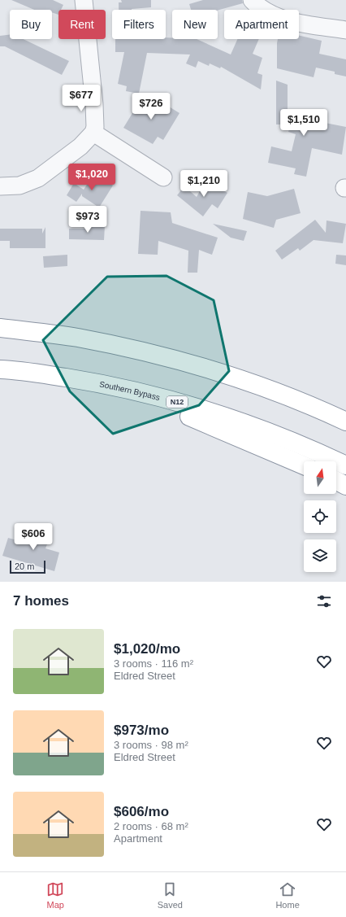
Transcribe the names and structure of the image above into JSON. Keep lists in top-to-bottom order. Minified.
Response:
{"streets":{"highway":["Southern Bypass","N12"]},"scale_bar":"20 m","north":"top","page":{"chip":["Buy","Rent","Filters","New","Apartment"],"price":["$677","$726","$1,510","$1,020","$1,210","$973","$606"],"scale":"20 m","heading":"7 homes","list":[{"name":"$1,020/mo","note":"3 rooms · 116 m² · Eldred Street"},{"name":"$973/mo","note":"3 rooms · 98 m² · Eldred Street"},{"name":"$606/mo","note":"2 rooms · 68 m² · Apartment"}],"tabs":["Map","Saved","Home"]}}
